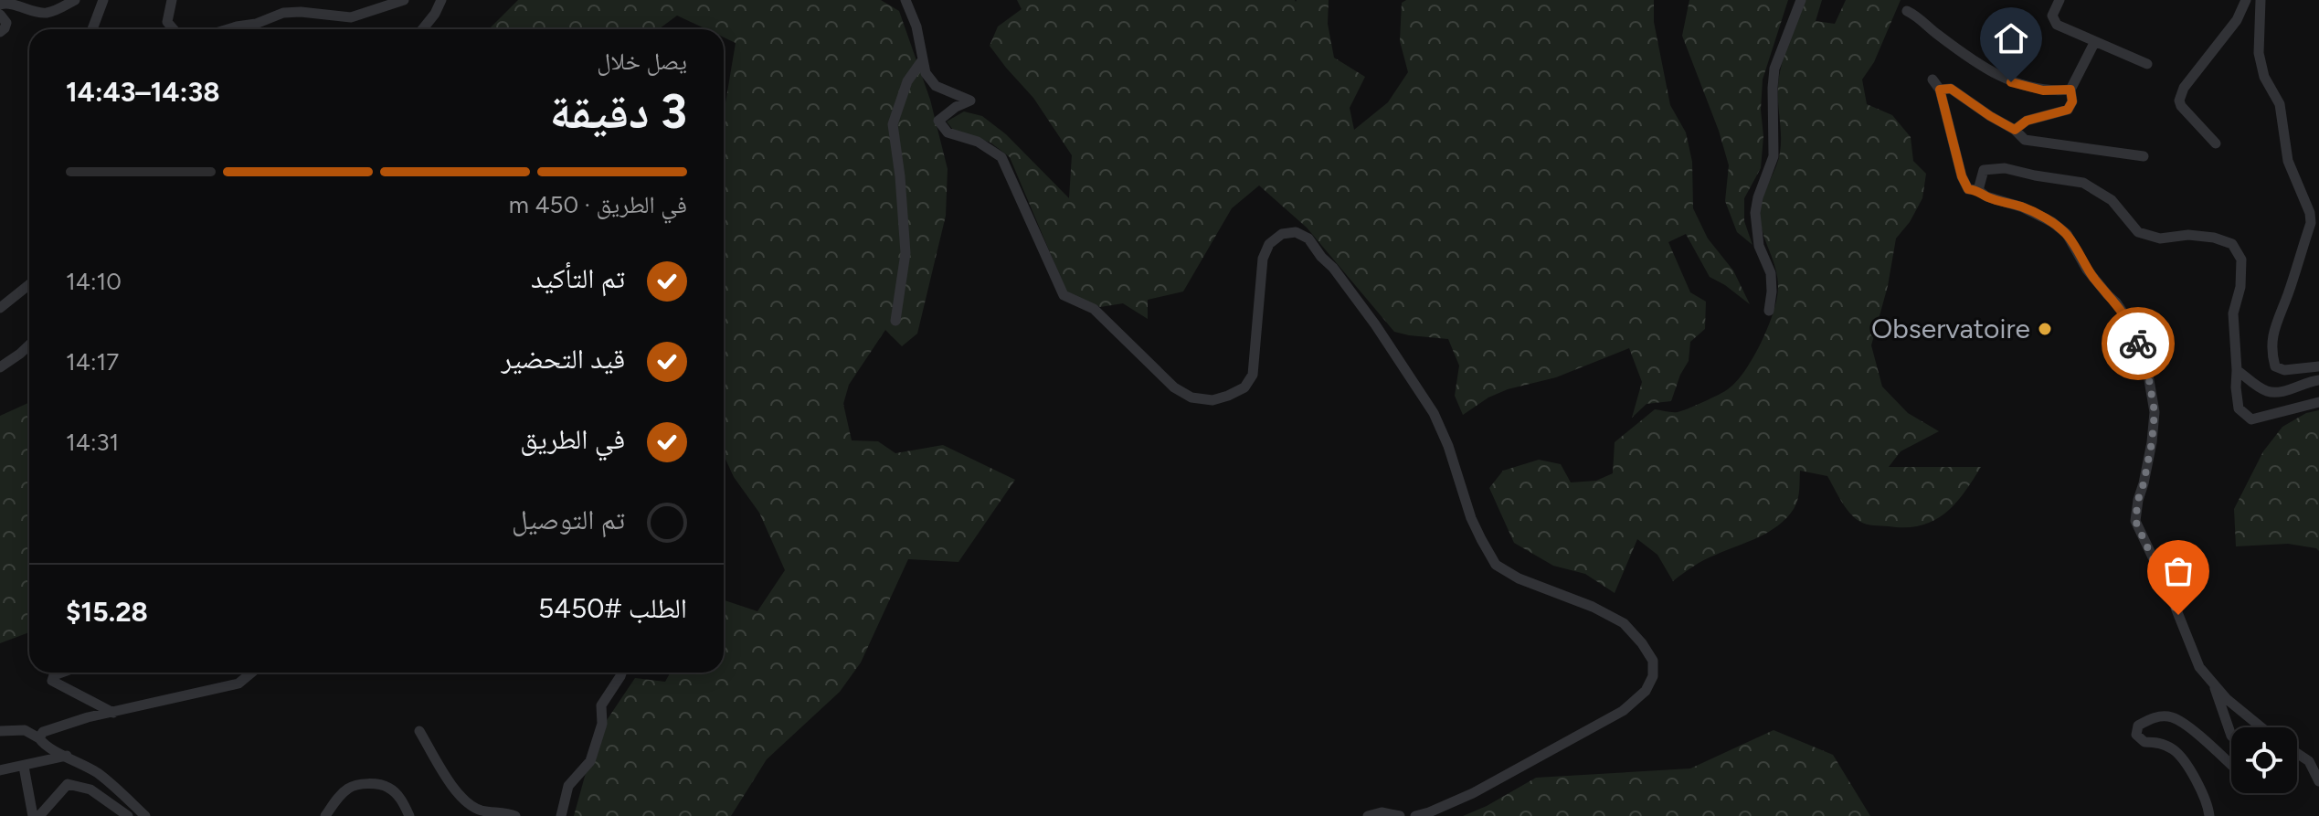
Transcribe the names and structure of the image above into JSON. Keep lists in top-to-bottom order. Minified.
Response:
{"places":["Observatoire"],"page":{"heading":["3 دقيقة","يصل خلال","14:38–14:43"],"panel":["الطلب #5450","$15.28"],"bar":"في الطريق · 450 m","list":[["تم التأكيد","14:10"],["قيد التحضير","14:17"],["في الطريق","14:31"],"تم التوصيل"]}}
